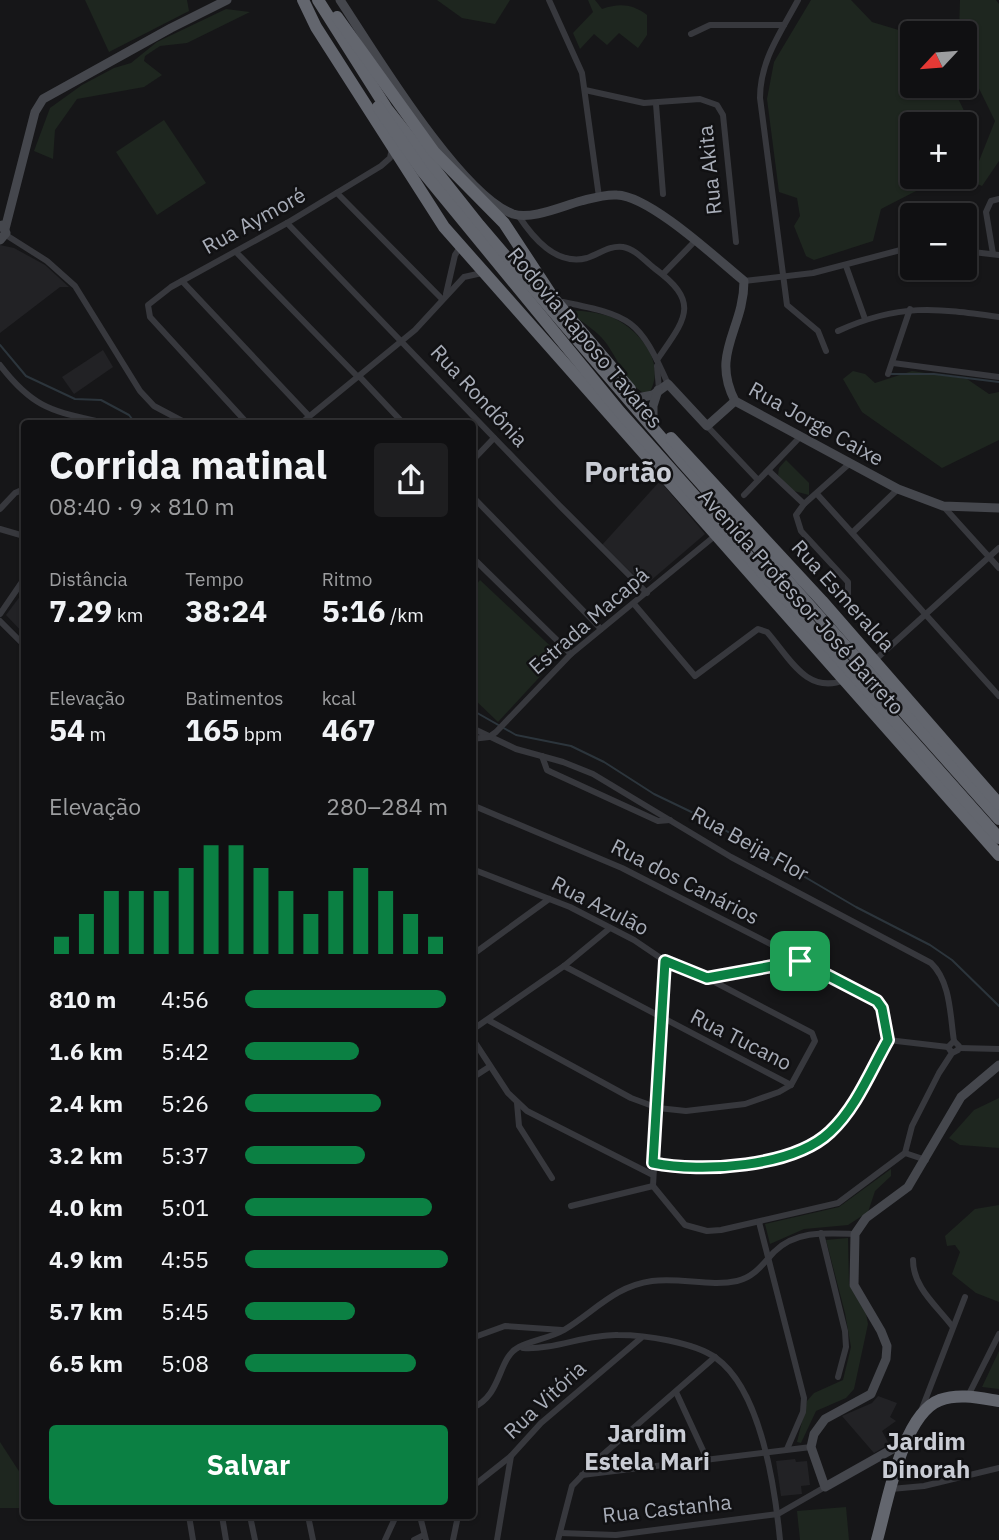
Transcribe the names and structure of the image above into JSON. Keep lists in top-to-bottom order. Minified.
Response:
{"streets":{"highway":["Rodovia Raposo Tavares","Rua Esmeralda","Avenida Professor José Barreto"],"main road":["Rua Jorge Caixe"],"street":["Rua Akita","Rua Aymoré","Rua Rondônia","Estrada Macapá","Rua Beija Flor","Rua dos Canários","Rua Azulão","Rua Tucano","Rua Vitória","Rua Castanha"]},"crossings":[["Rua Aymoré","Rua Rondônia"],["Rodovia Raposo Tavares","Avenida Professor José Barreto"],["Rua Rondônia","Estrada Macapá"],["Avenida Professor José Barreto","Estrada Macapá"],["Estrada Macapá","Rua Beija Flor"],["Rua Azulão","Rua Tucano"]],"districts":["Portão","Jardim Estela Mari","Jardim Dinorah"],"north":"bottom left","page":{"map_buttons":["+","−"],"heading":["Corrida matinal","08:40 · 9 × 810 m"],"stats":[["Distância","7.29 km"],["Tempo","38:24"],["Ritmo","5:16 /km"],["Elevação","54 m"],["Batimentos","165 bpm"],["kcal","467"]],"chart":["Elevação","280–284 m"],"list":[{"name":"810 m","note":"4:56"},{"name":"1.6 km","note":"5:42"},{"name":"2.4 km","note":"5:26"},{"name":"3.2 km","note":"5:37"},{"name":"4.0 km","note":"5:01"},{"name":"4.9 km","note":"4:55"},{"name":"5.7 km","note":"5:45"},{"name":"6.5 km","note":"5:08"}],"buttons":"Salvar"}}
